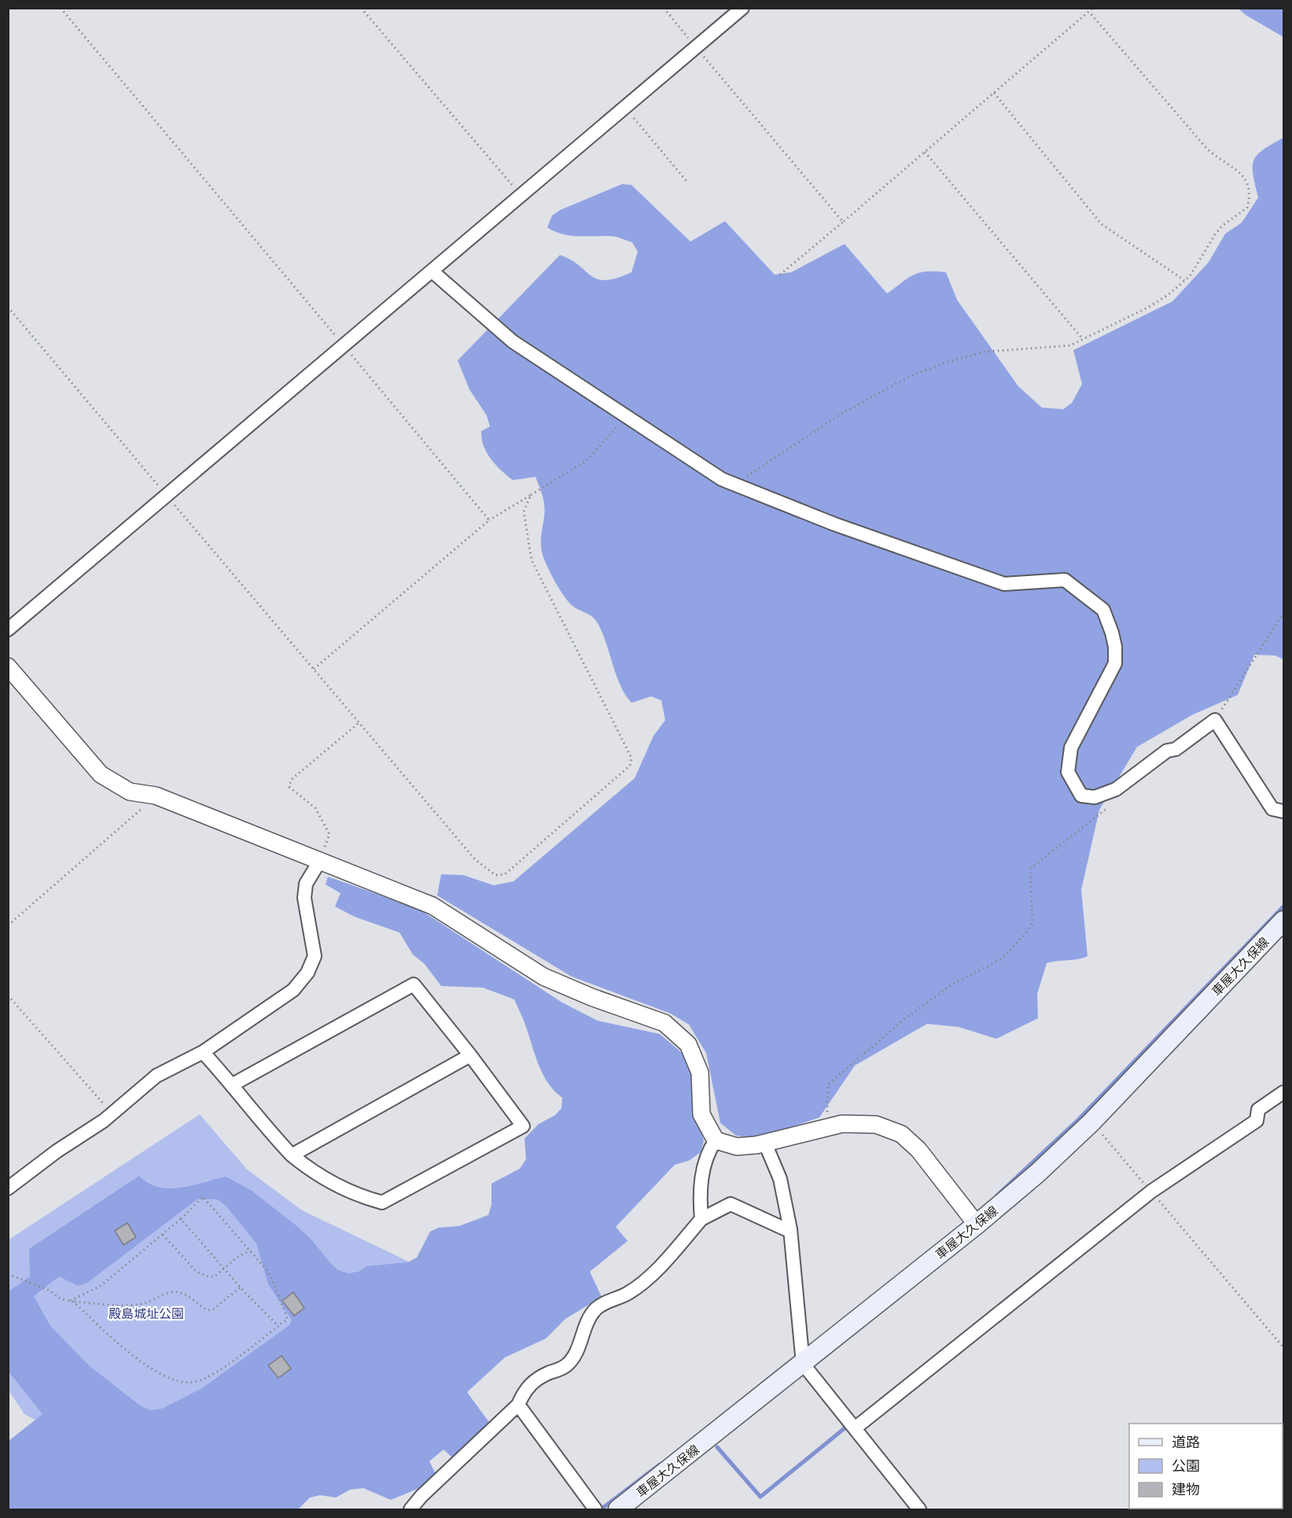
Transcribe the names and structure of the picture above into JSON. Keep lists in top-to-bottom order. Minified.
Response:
{"streets":{"main road":["車屋大久保線"]},"parks":["殿島城址公園"],"legend":["道路","公園","建物"]}
